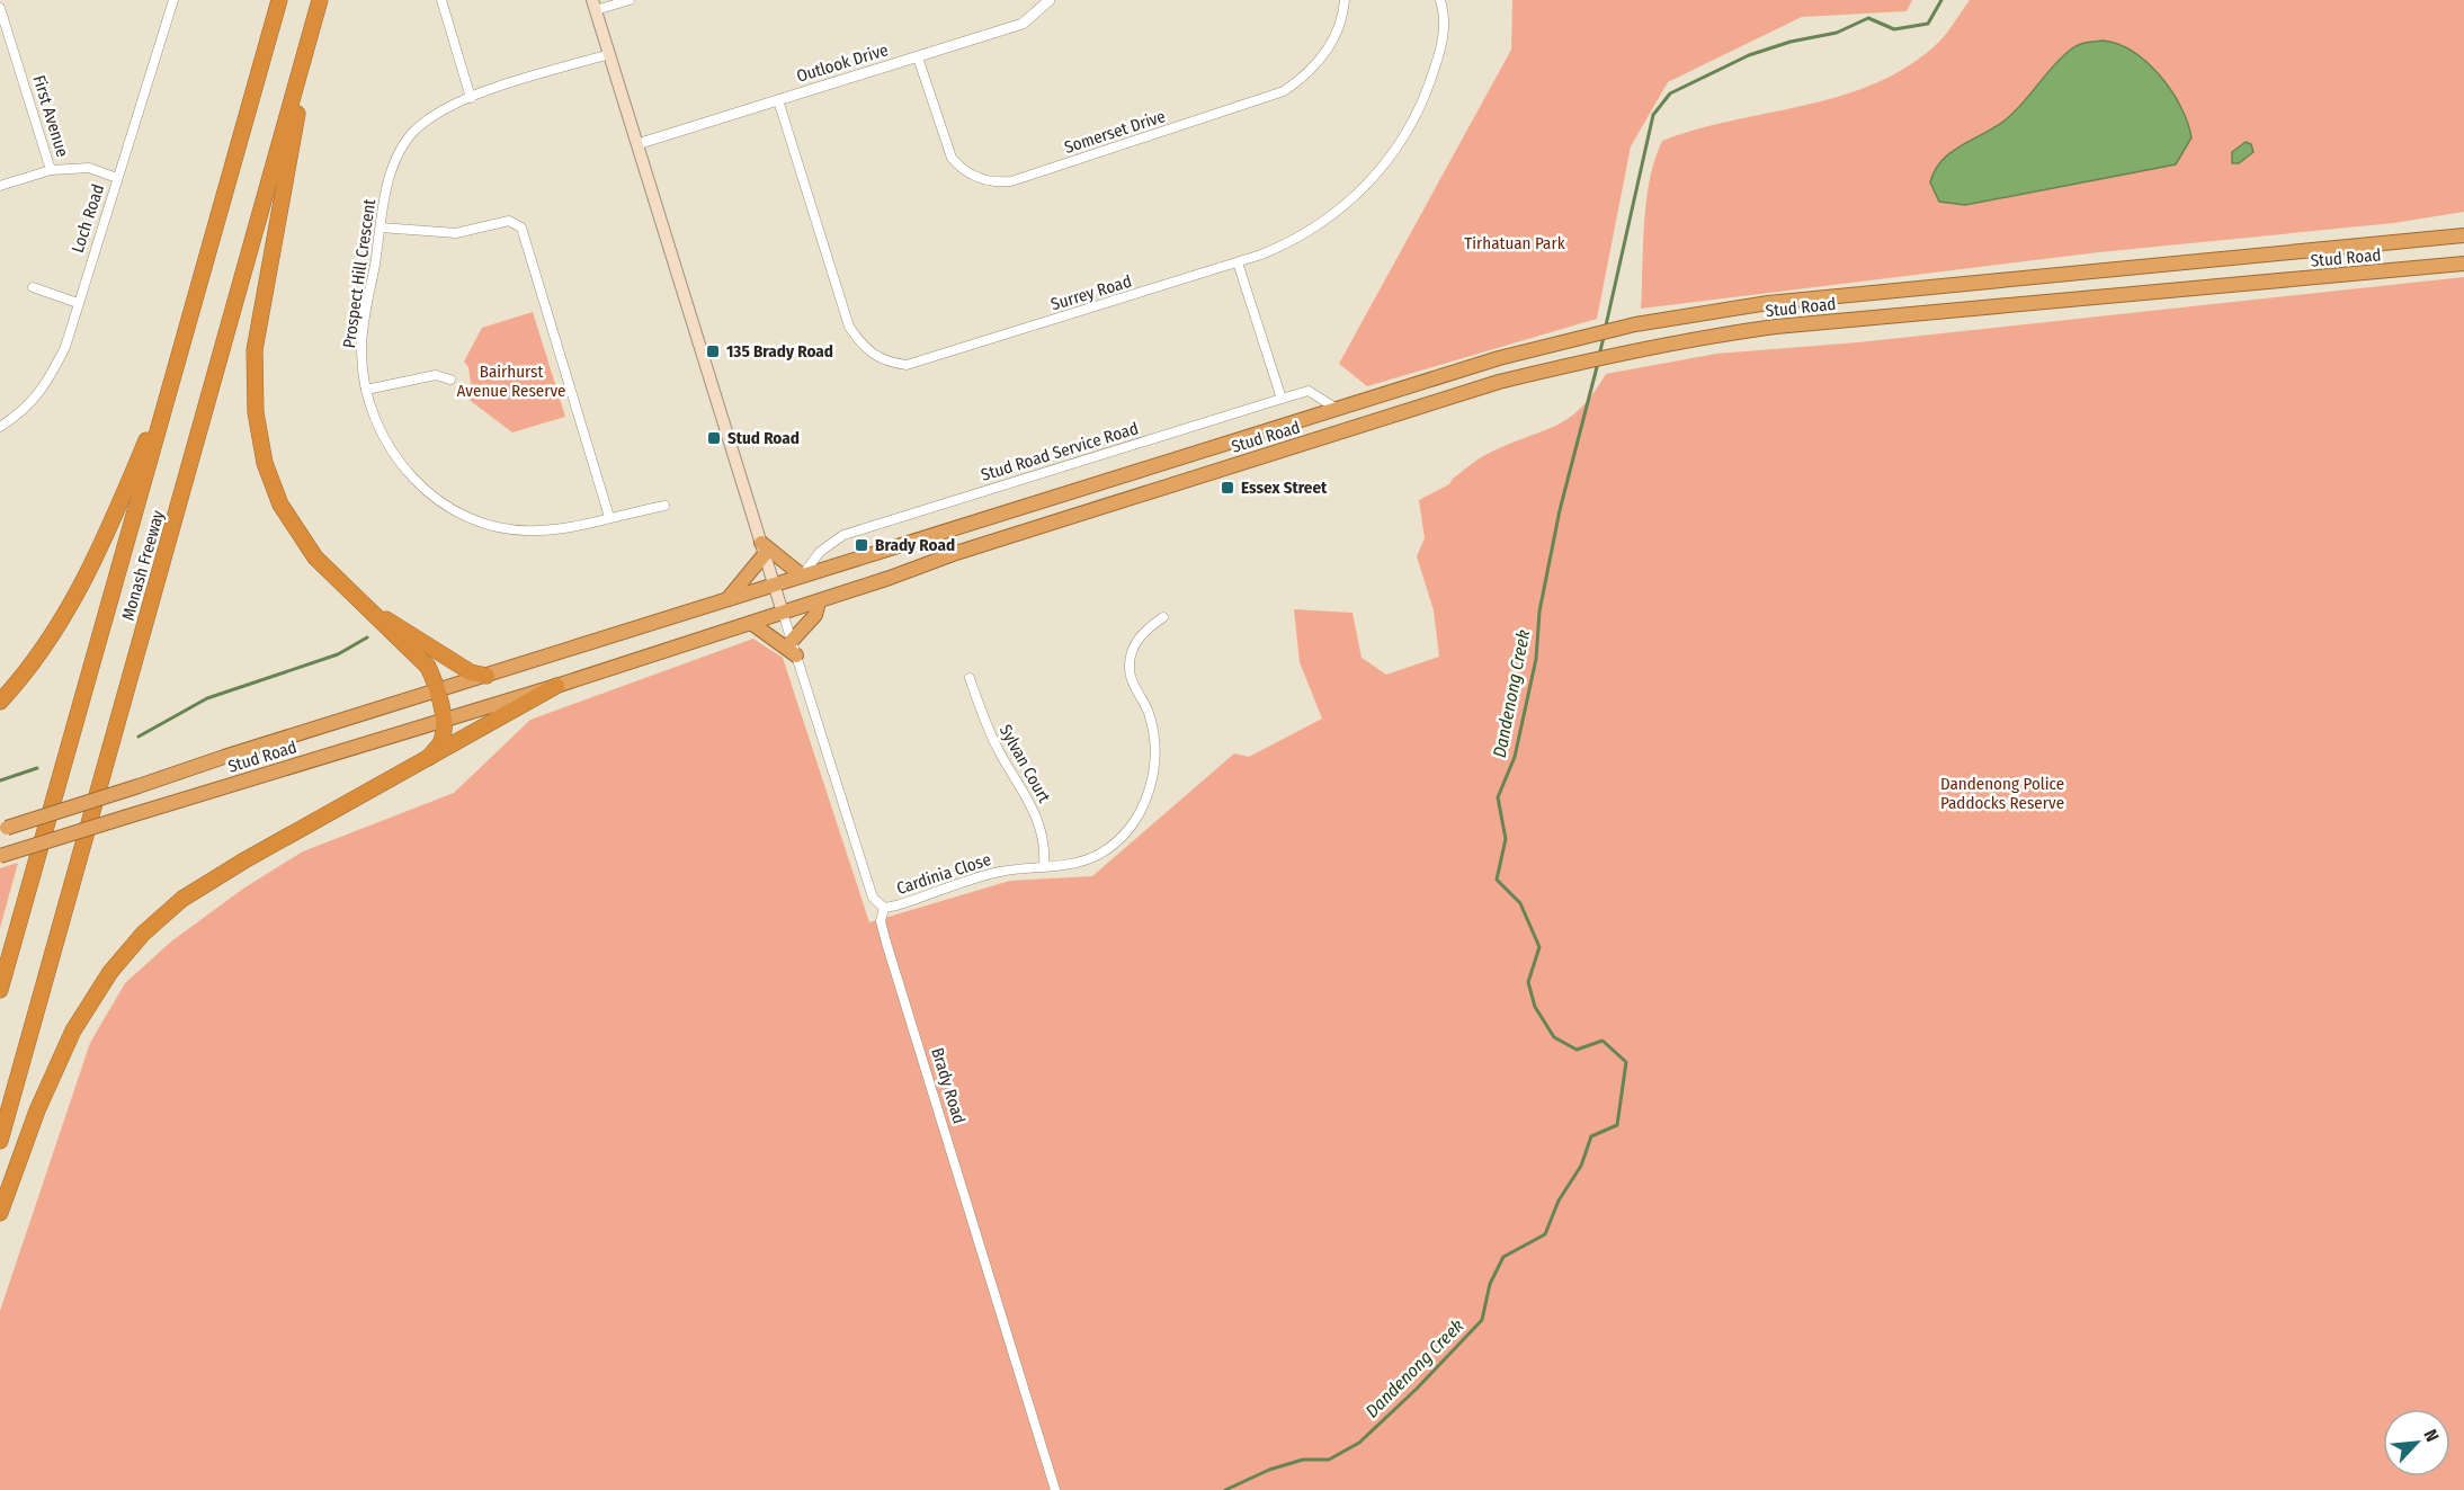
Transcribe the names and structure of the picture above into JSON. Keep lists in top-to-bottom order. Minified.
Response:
{"streets":{"highway":["Stud Road","Monash Freeway"],"main road":["Brady Road"],"street":["Outlook Drive","First Avenue","Somerset Drive","Loch Road","Prospect Hill Crescent","Surrey Road","Stud Road Service Road","Sylvan Court","Cardinia Close"]},"crossings":[["Outlook Drive","Somerset Drive"],["Outlook Drive","Surrey Road"],["Outlook Drive","Brady Road"],["First Avenue","Loch Road"],["Stud Road","Stud Road Service Road"],["Stud Road","Brady Road"],["Prospect Hill Crescent","Brady Road"],["Sylvan Court","Cardinia Close"],["Cardinia Close","Brady Road"]],"water":["Dandenong Creek"],"parks":["Tirhatuan Park","Bairhurst Avenue Reserve","Dandenong Police Paddocks Reserve"],"places":{"transit":["135 Brady Road","Stud Road","Essex Street","Brady Road"]},"north":"top right"}
